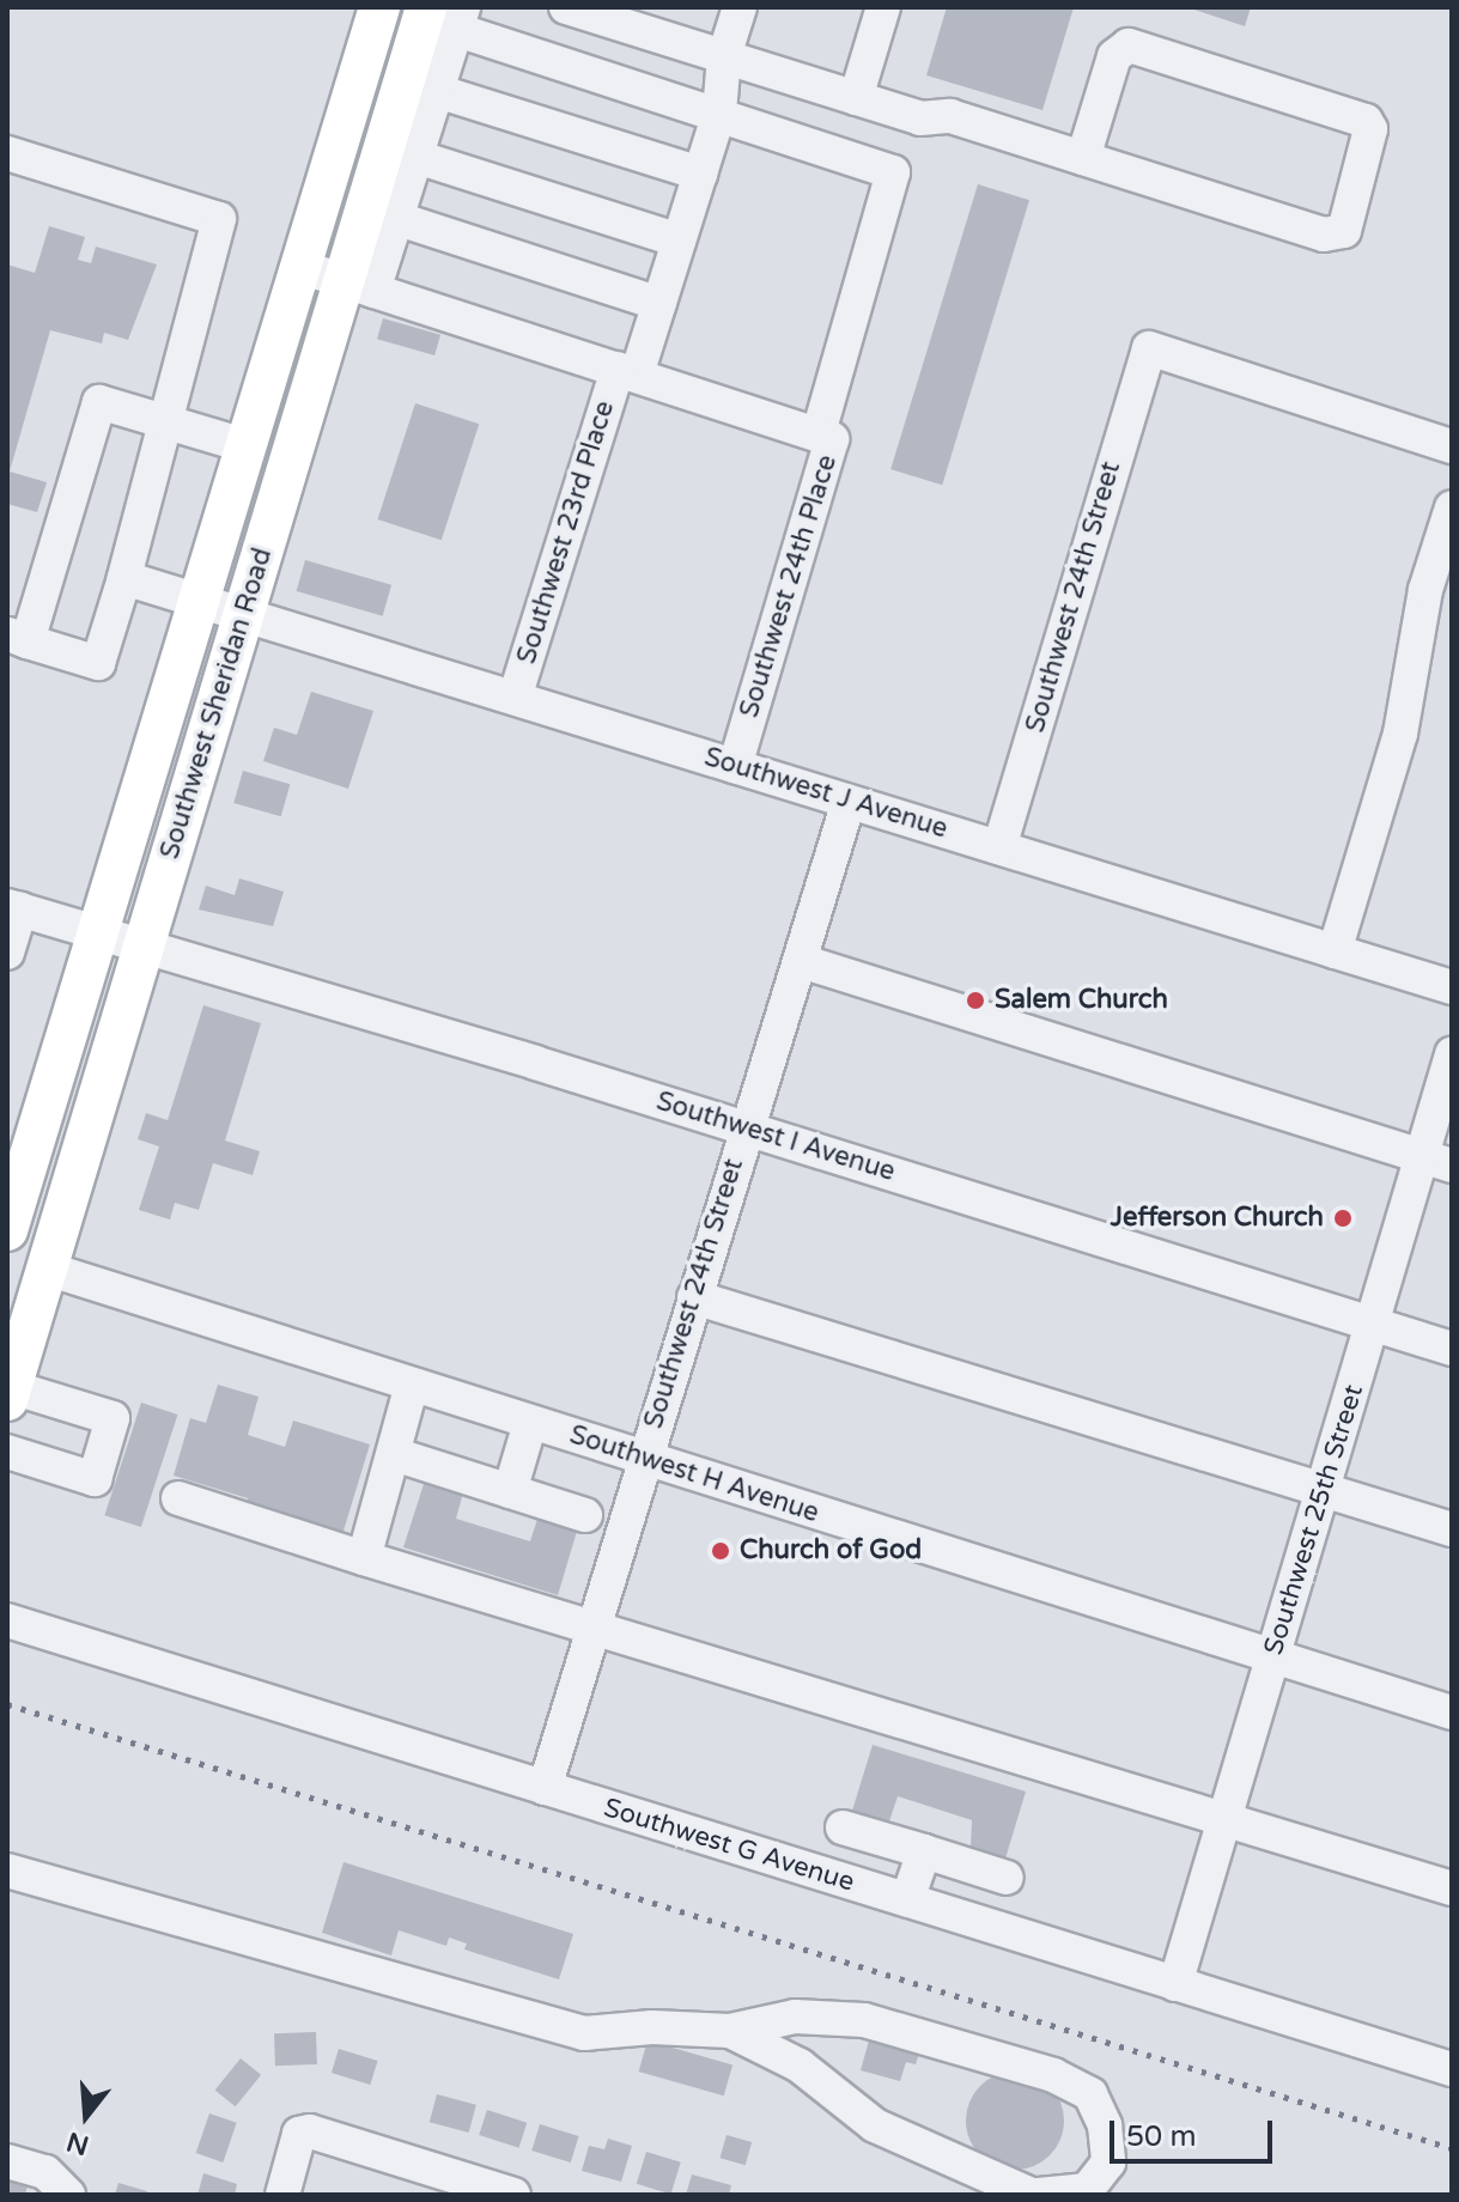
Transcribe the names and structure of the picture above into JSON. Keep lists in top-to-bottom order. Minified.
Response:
{"streets":{"main road":["Southwest Sheridan Road"],"street":["Southwest 23rd Place","Southwest 24th Place","Southwest 24th Street","Southwest J Avenue","Southwest I Avenue","Southwest H Avenue","Southwest 25th Street","Southwest G Avenue"]},"crossings":[["Southwest 23rd Place","Southwest 24th Place"],["Southwest 23rd Place","Southwest J Avenue"],["Southwest 24th Place","Southwest Sheridan Road"],["Southwest 24th Place","Southwest J Avenue"],["Southwest 24th Street","Southwest J Avenue"],["Southwest 24th Street","Southwest I Avenue"],["Southwest 24th Street","Southwest H Avenue"],["Southwest 24th Street","Southwest G Avenue"],["Southwest Sheridan Road","Southwest J Avenue"],["Southwest Sheridan Road","Southwest I Avenue"],["Southwest Sheridan Road","Southwest H Avenue"],["Southwest I Avenue","Southwest 25th Street"],["Southwest H Avenue","Southwest 25th Street"],["Southwest 25th Street","Southwest G Avenue"]],"places":["Salem Church","Jefferson Church","Church of God"],"scale_bar":"50 m","north":"bottom"}
